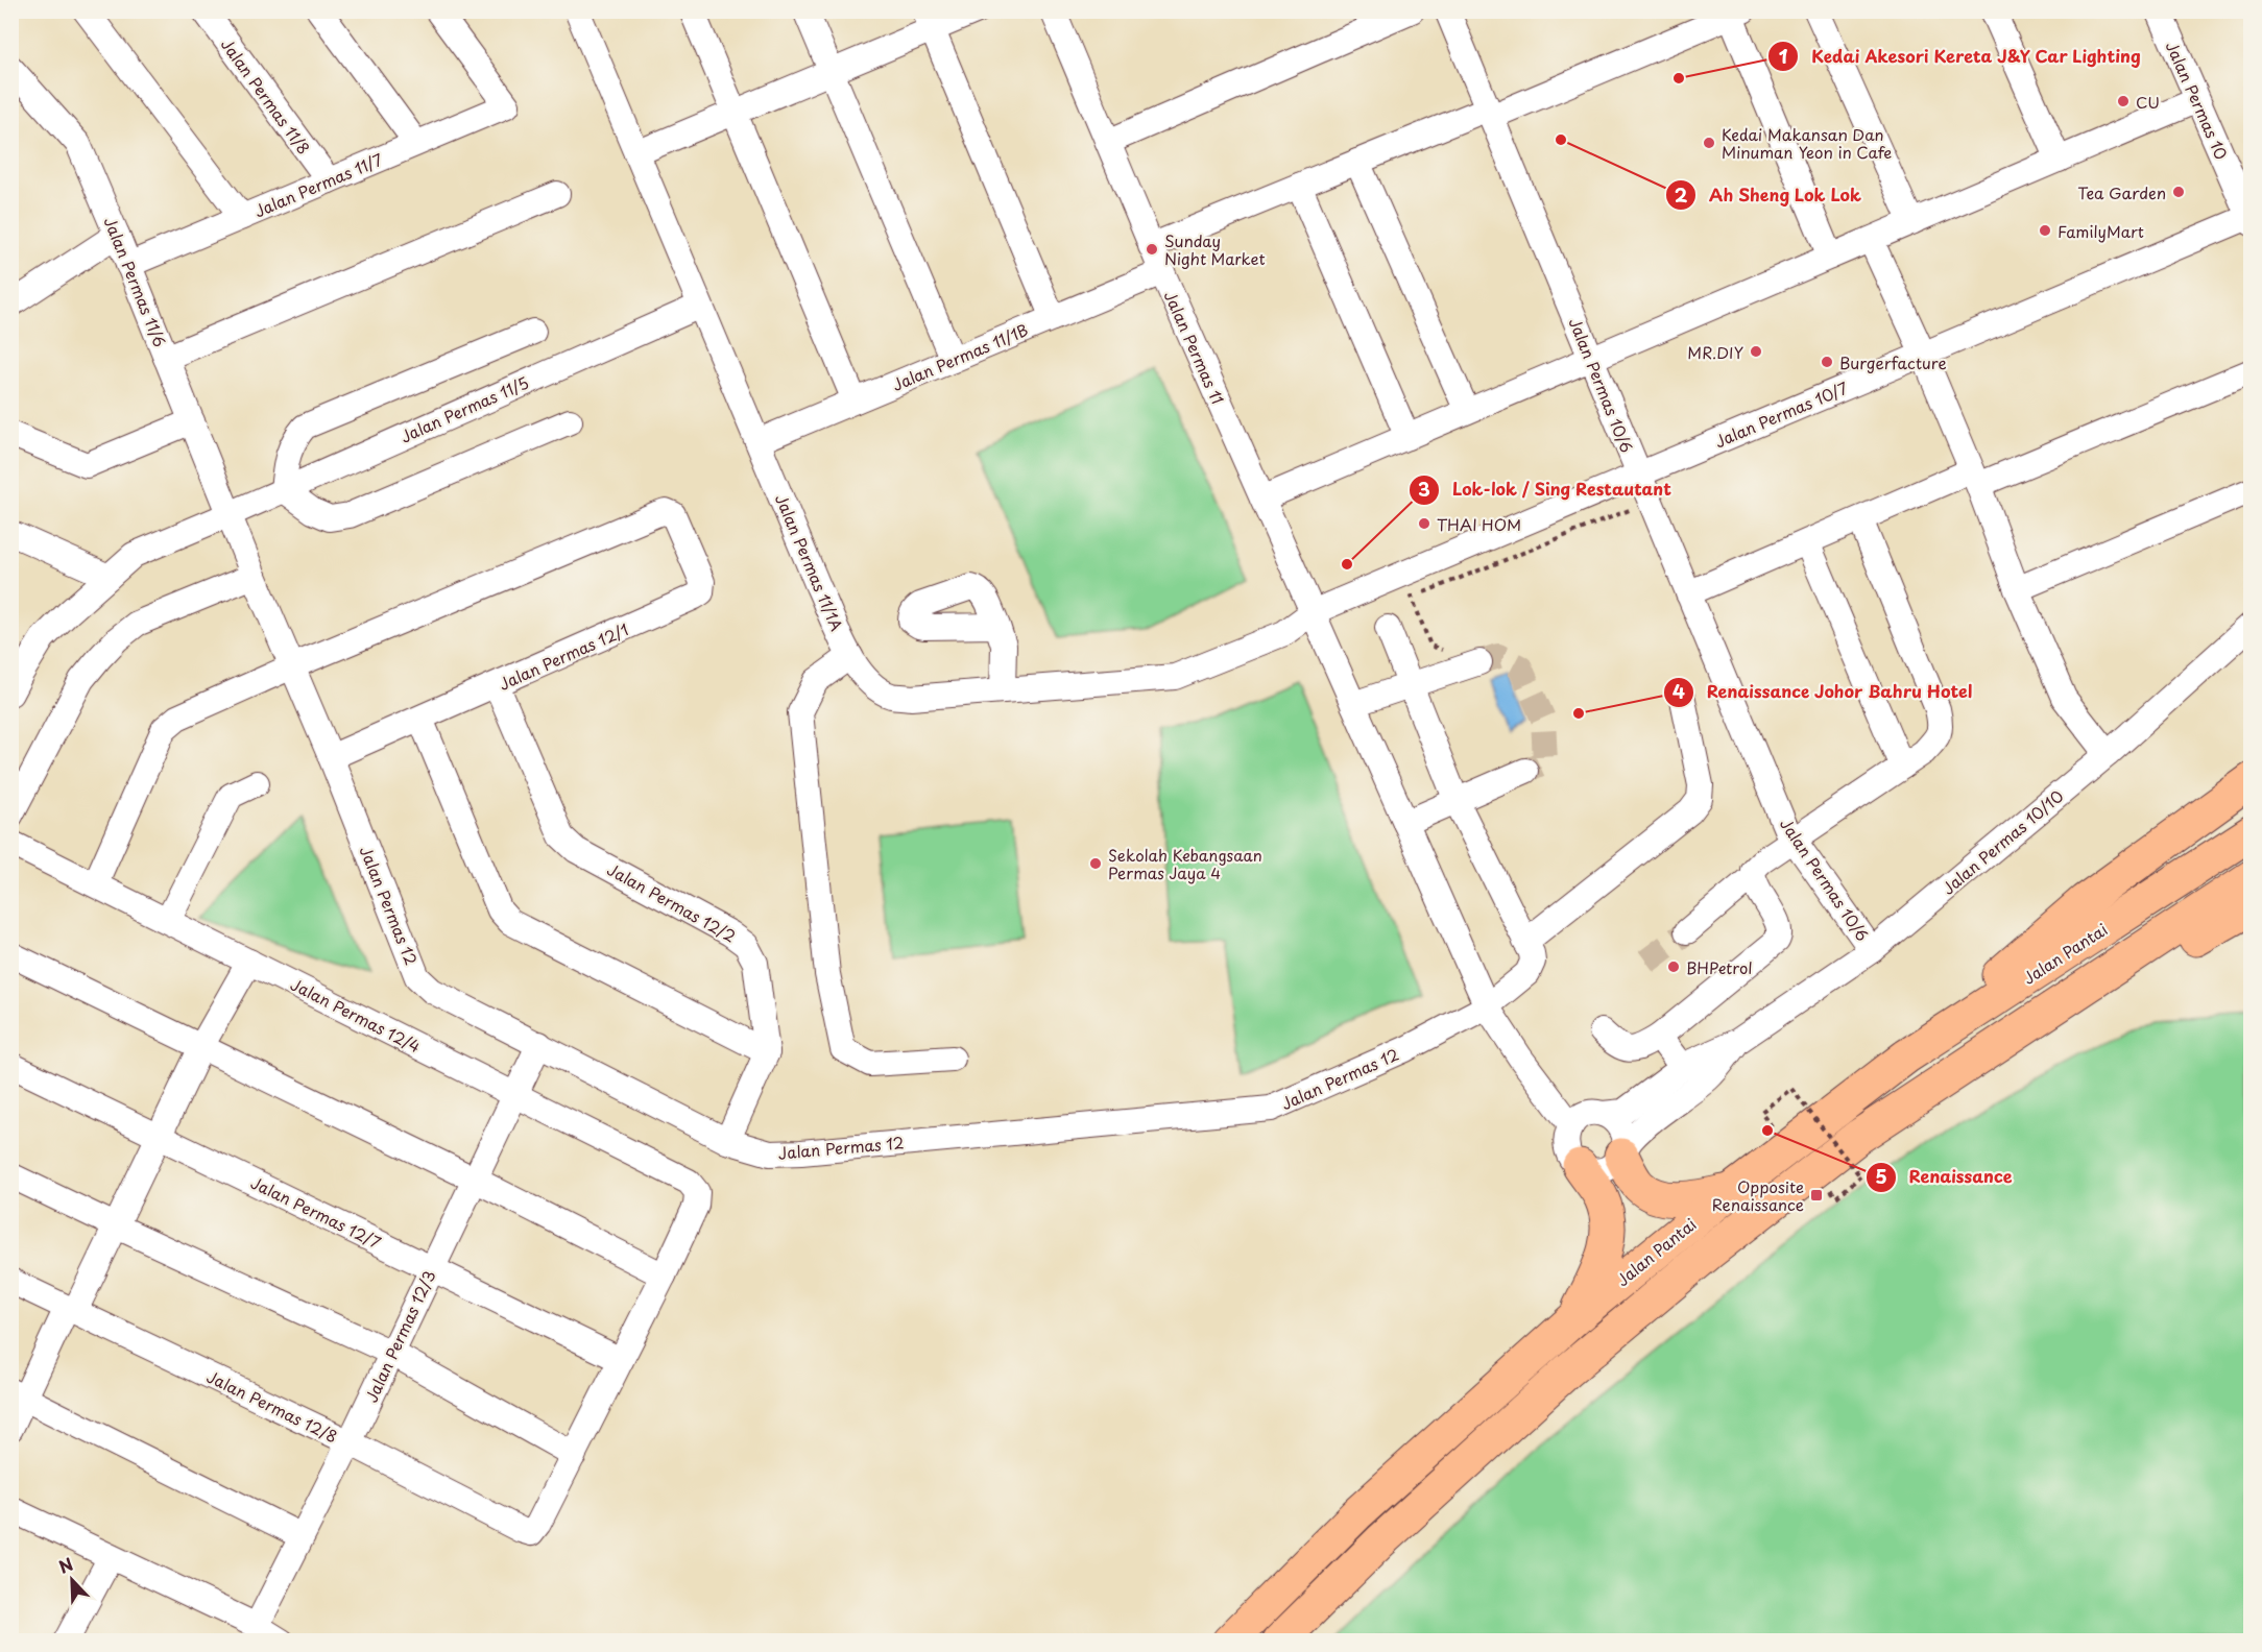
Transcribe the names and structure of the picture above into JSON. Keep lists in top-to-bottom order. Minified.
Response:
{"streets":{"highway":["Jalan Pantai"],"street":["Jalan Permas 11/8","Jalan Permas 10","Jalan Permas 11/7","Jalan Permas 11/6","Jalan Permas 11","Jalan Permas 11/1B","Jalan Permas 10/6","Jalan Permas 11/5","Jalan Permas 10/7","Jalan Permas 11/1A","Jalan Permas 12/1","Jalan Permas 10/10","Jalan Permas 12/2","Jalan Permas 12","Jalan Permas 12/4","Jalan Permas 12/7","Jalan Permas 12/3","Jalan Permas 12/8"]},"crossings":[["Jalan Permas 11/8","Jalan Permas 11/7"],["Jalan Permas 10","Jalan Permas 10/7"],["Jalan Permas 11/7","Jalan Permas 11/6"],["Jalan Permas 11/6","Jalan Permas 11/5"],["Jalan Permas 11/6","Jalan Permas 12"],["Jalan Permas 11","Jalan Permas 11/1B"],["Jalan Permas 11","Jalan Permas 10/7"],["Jalan Permas 11","Jalan Permas 11/1A"],["Jalan Permas 11","Jalan Permas 12"],["Jalan Permas 11/1B","Jalan Permas 11/1A"],["Jalan Permas 10/6","Jalan Permas 10/7"],["Jalan Permas 10/6","Jalan Permas 10/10"],["Jalan Permas 11/5","Jalan Permas 11/1A"],["Jalan Permas 11/5","Jalan Permas 12"],["Jalan Permas 10/7","Jalan Permas 11/1A"],["Jalan Permas 12/1","Jalan Permas 12/2"],["Jalan Permas 12/1","Jalan Permas 12"],["Jalan Permas 12","Jalan Permas 12/3"],["Jalan Permas 12/4","Jalan Permas 12/3"],["Jalan Permas 12/7","Jalan Permas 12/3"],["Jalan Permas 12/3","Jalan Permas 12/8"]],"places":{"other":["Kedai Akesori Kereta J&Y Car Lighting","CU","Ah Sheng Lok Lok","Kedai Makansan Dan Minuman Yeon in Cafe","Tea Garden","FamilyMart","Sunday Night Market","MR.DIY","Burgerfacture","THAI HOM","Lok-lok / Sing Restautant","Renaissance Johor Bahru Hotel","Sekolah Kebangsaan Permas Jaya 4","BHPetrol","Renaissance"],"transit":["Opposite Renaissance"]},"north":"top left"}
